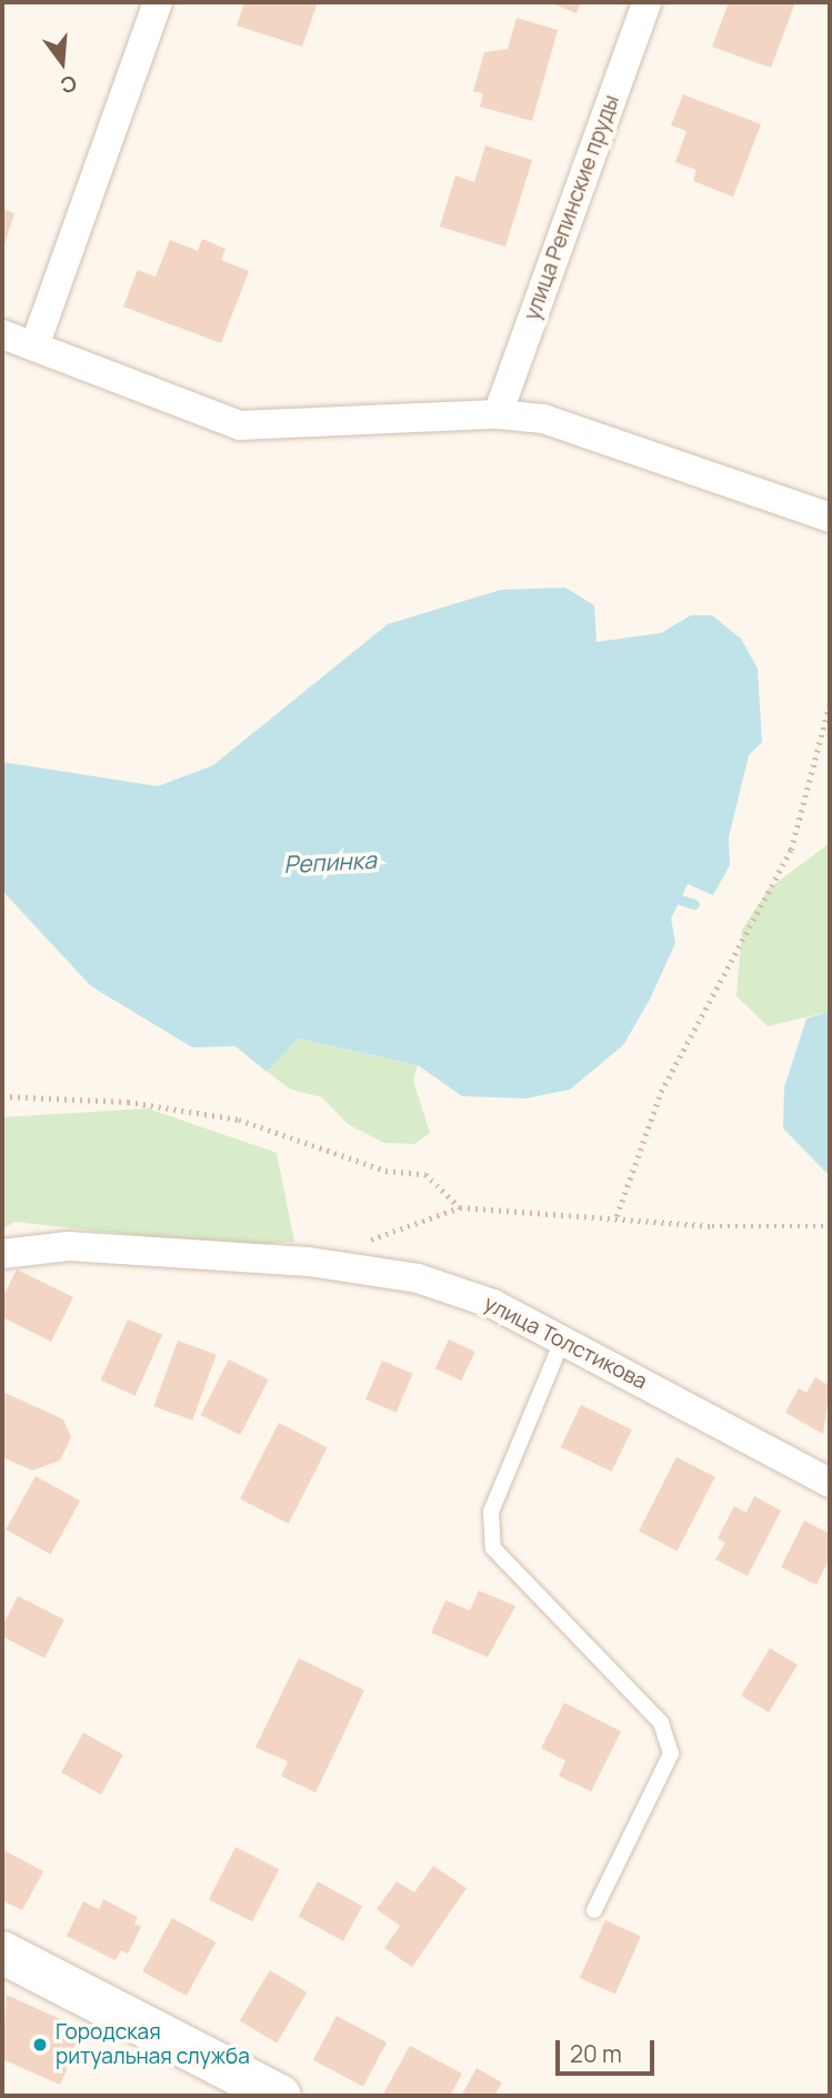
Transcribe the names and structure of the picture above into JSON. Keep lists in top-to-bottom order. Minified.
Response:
{"streets":{"street":["улица Репинские пруды","улица Толстикова"]},"water":["Репинка"],"places":["Городская ритуальная служба"],"scale_bar":"20 m","north":"bottom"}
